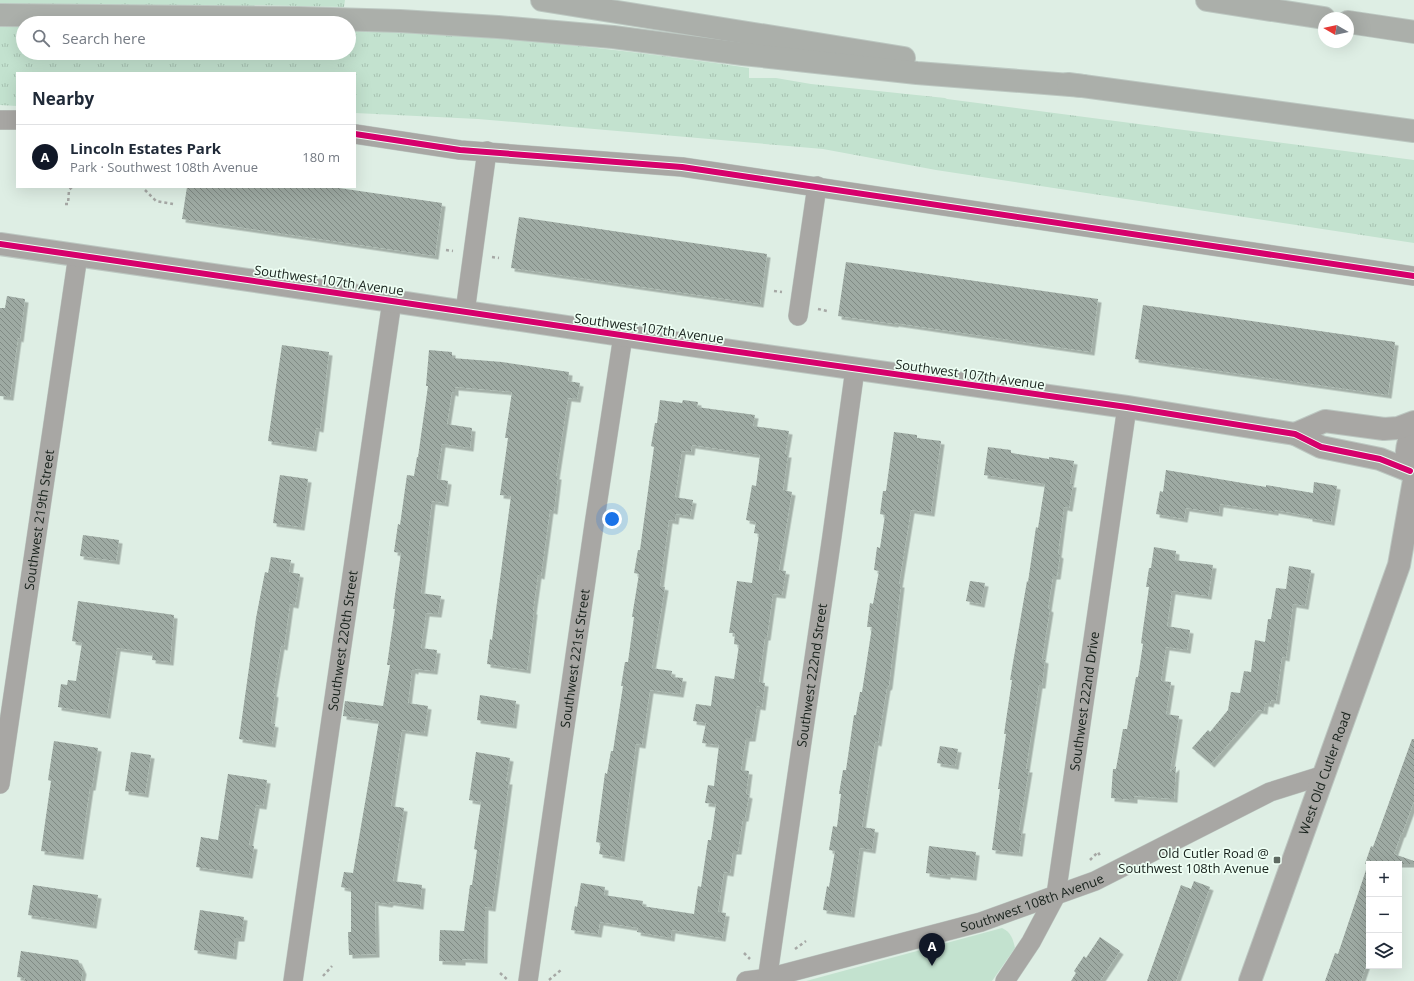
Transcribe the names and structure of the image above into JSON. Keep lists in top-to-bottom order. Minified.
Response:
{"streets":{"street":["Southwest 107th Avenue","Southwest 219th Street","Southwest 220th Street","Southwest 221st Street","Southwest 222nd Street","Southwest 222nd Drive","West Old Cutler Road","Southwest 108th Avenue"]},"crossings":[["Southwest 107th Avenue","Southwest 219th Street"],["Southwest 107th Avenue","Southwest 220th Street"],["Southwest 107th Avenue","Southwest 221st Street"],["Southwest 107th Avenue","Southwest 222nd Street"],["Southwest 107th Avenue","Southwest 222nd Drive"],["Southwest 107th Avenue","West Old Cutler Road"],["Southwest 222nd Street","Southwest 108th Avenue"],["Southwest 222nd Drive","Southwest 108th Avenue"],["West Old Cutler Road","Southwest 108th Avenue"]],"places":{"transit":["Old Cutler Road @ Southwest 108th Avenue"]},"north":"left","page":{"search":"Search here","heading":"Nearby","list":[{"mark":"A","name":"Lincoln Estates Park","note":"Park · Southwest 108th Avenue","value":"180 m"}],"map_buttons":["+","−"],"pins":"A"}}
